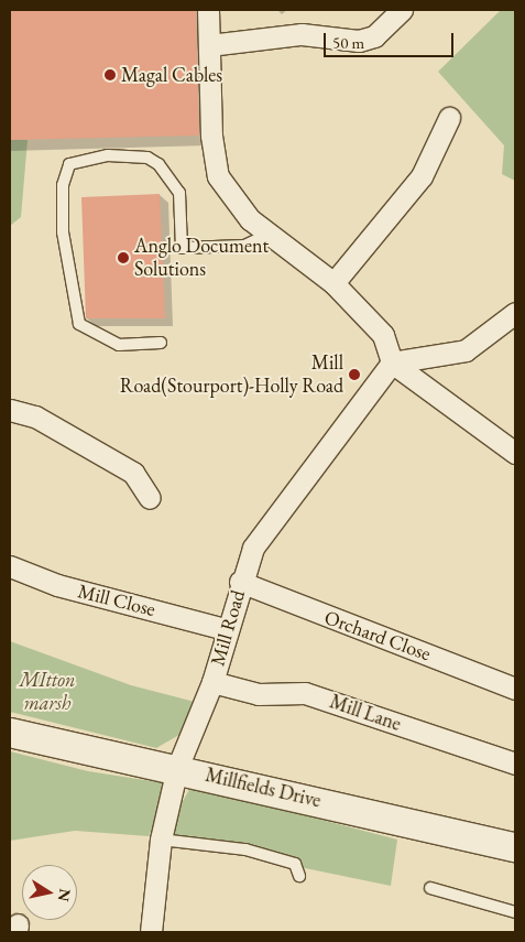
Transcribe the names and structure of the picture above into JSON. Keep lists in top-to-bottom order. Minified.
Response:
{"streets":{"street":["Mill Close","Mill Road","Orchard Close","Mill Lane","Millfields Drive"]},"crossings":[["Mill Close","Mill Road"],["Mill Road","Orchard Close"],["Mill Road","Mill Lane"],["Mill Road","Millfields Drive"]],"parks":["MItton marsh"],"places":["Magal Cables","Anglo Document Solutions","Mill Road(Stourport)-Holly Road"],"scale_bar":"50 m","north":"right"}
